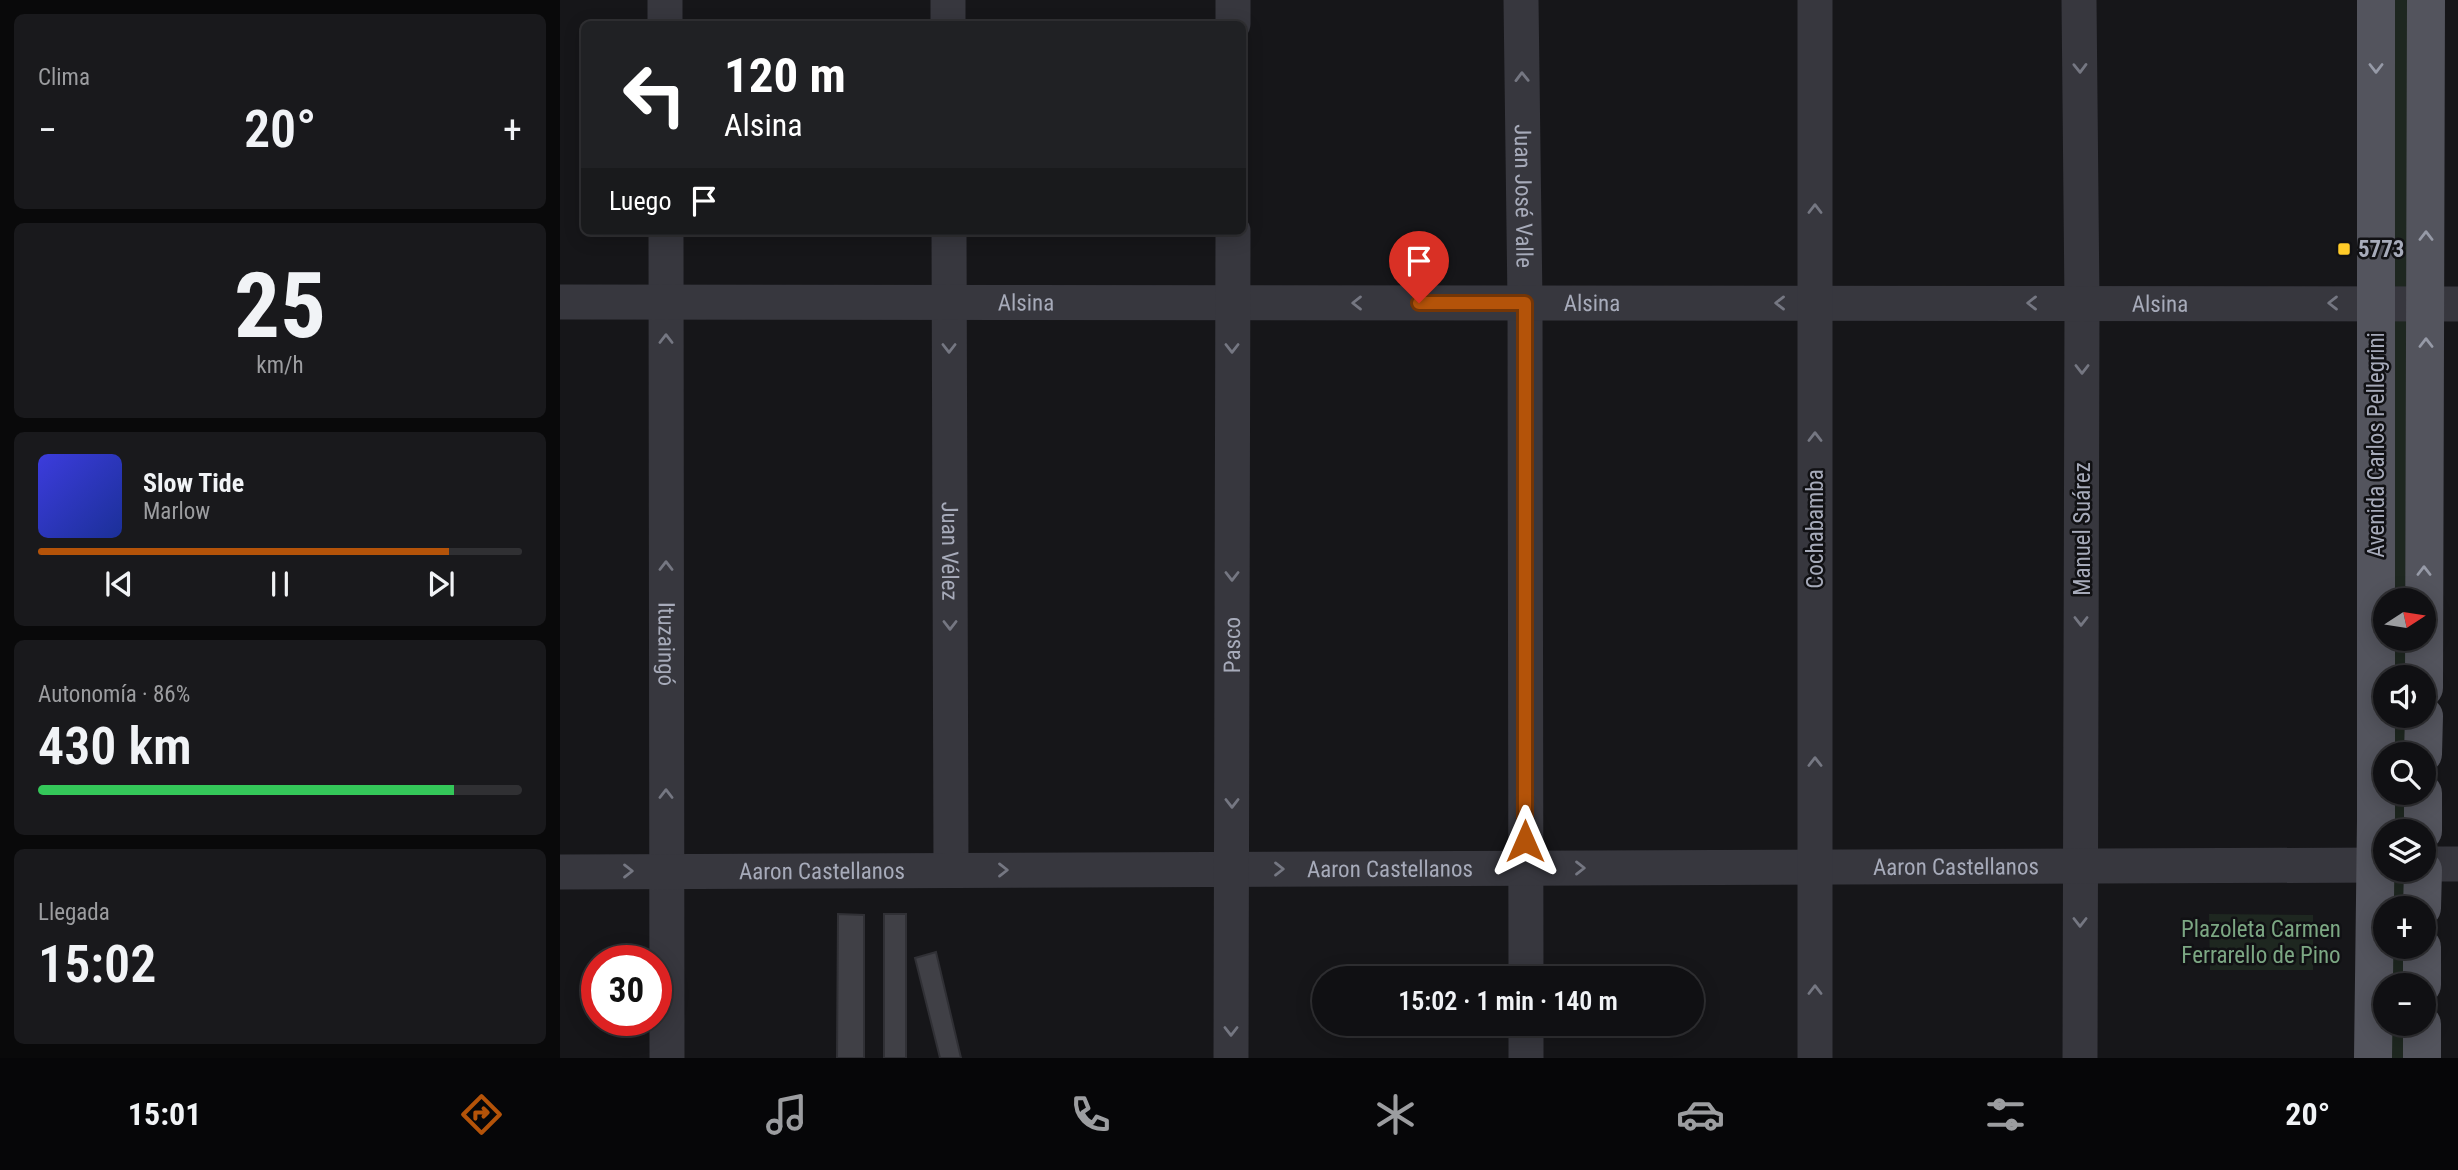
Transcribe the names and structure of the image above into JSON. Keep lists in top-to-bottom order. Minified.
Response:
{"streets":{"main road":["Avenida Carlos Pellegrini"],"street":["Juan José Valle","Alsina","Cochabamba","Manuel Suárez","Juan Vélez","Pasco","Ituzaingó","Aaron Castellanos"]},"crossings":[["Juan José Valle","Alsina"],["Juan José Valle","Aaron Castellanos"],["Alsina","Avenida Carlos Pellegrini"],["Alsina","Cochabamba"],["Alsina","Manuel Suárez"],["Alsina","Juan Vélez"],["Alsina","Pasco"],["Alsina","Ituzaingó"],["Cochabamba","Aaron Castellanos"],["Manuel Suárez","Aaron Castellanos"],["Juan Vélez","Aaron Castellanos"],["Pasco","Aaron Castellanos"],["Ituzaingó","Aaron Castellanos"]],"one_way":["Alsina","Cochabamba","Manuel Suárez","Juan Vélez","Pasco","Ituzaingó","Aaron Castellanos"],"parks":["Plazoleta Carmen Ferrarello de Pino"],"places":{"transit":["5773"]},"north":"right","page":{"tile":["Clima",["25","km/h"],["Autonomía · 86%","430 km"],["Llegada","15:02"]],"turn":["120 m","Alsina"],"heat":["−","20°","+"],"then":"Luego","song":["Slow Tide","Marlow"],"map_buttons":["+","−"],"limit":"30","trip":"15:02 · 1 min · 140 m","tabs":["15:01","20°"]}}
